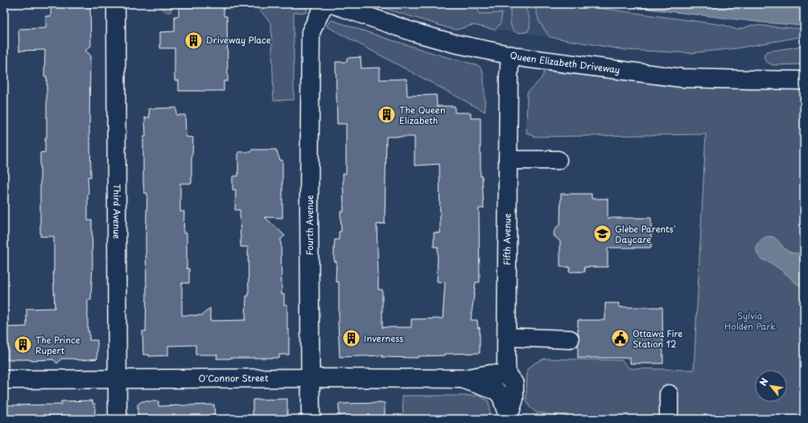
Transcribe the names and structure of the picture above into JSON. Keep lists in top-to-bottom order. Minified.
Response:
{"streets":{"street":["Queen Elizabeth Driveway","Third Avenue","Fourth Avenue","Fifth Avenue","O'Connor Street"]},"crossings":[["Queen Elizabeth Driveway","Fifth Avenue"],["Third Avenue","O'Connor Street"],["Fourth Avenue","O'Connor Street"],["Fifth Avenue","O'Connor Street"]],"parks":["Sylvia Holden Park"],"places":{"building":["Driveway Place","The Queen Elizabeth","Inverness","The Prince Rupert"],"school or university":["Glebe Parents' Daycare"],"public building":["Ottawa Fire Station 12"]},"north":"top left"}
